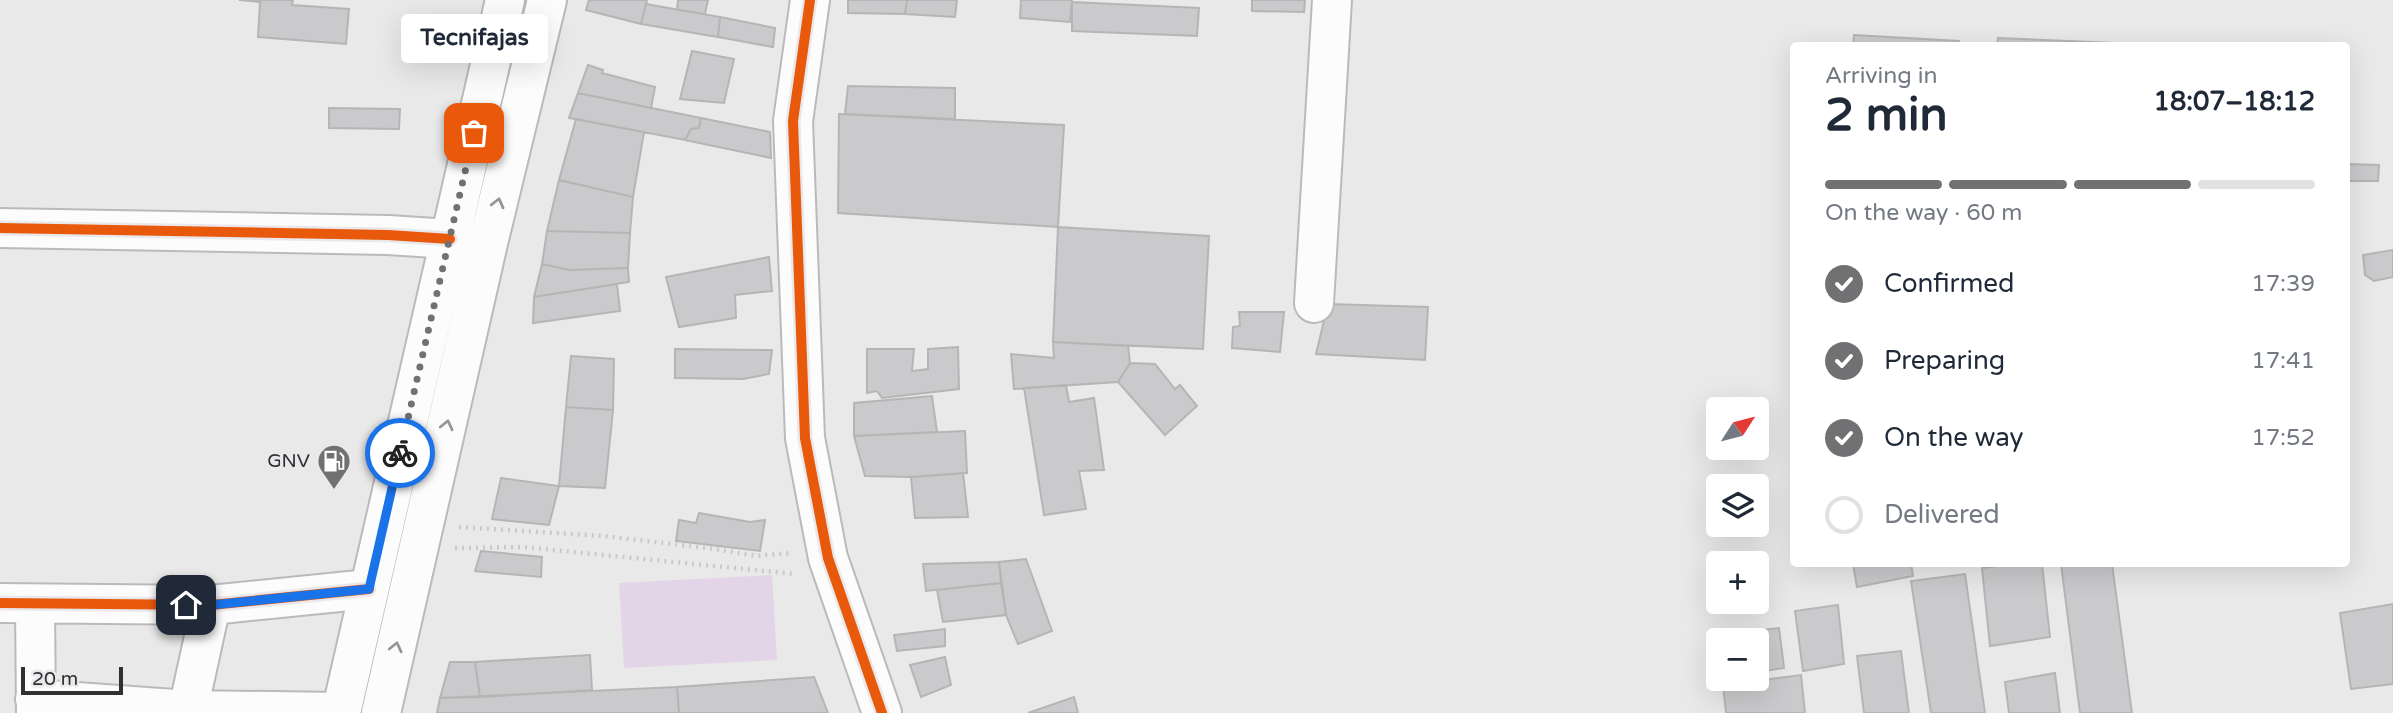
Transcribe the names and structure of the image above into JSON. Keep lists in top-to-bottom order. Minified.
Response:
{"places":{"other":["Tecnifajas"],"fuel station":["GNV"]},"scale_bar":"20 m","north":"top right","page":{"bubble":"Tecnifajas","heading":["2 min","Arriving in","18:07–18:12"],"bar":"On the way · 60 m","list":[["Confirmed","17:39"],["Preparing","17:41"],["On the way","17:52"],"Delivered"],"map_buttons":["+","−"],"scale":"20 m"}}
